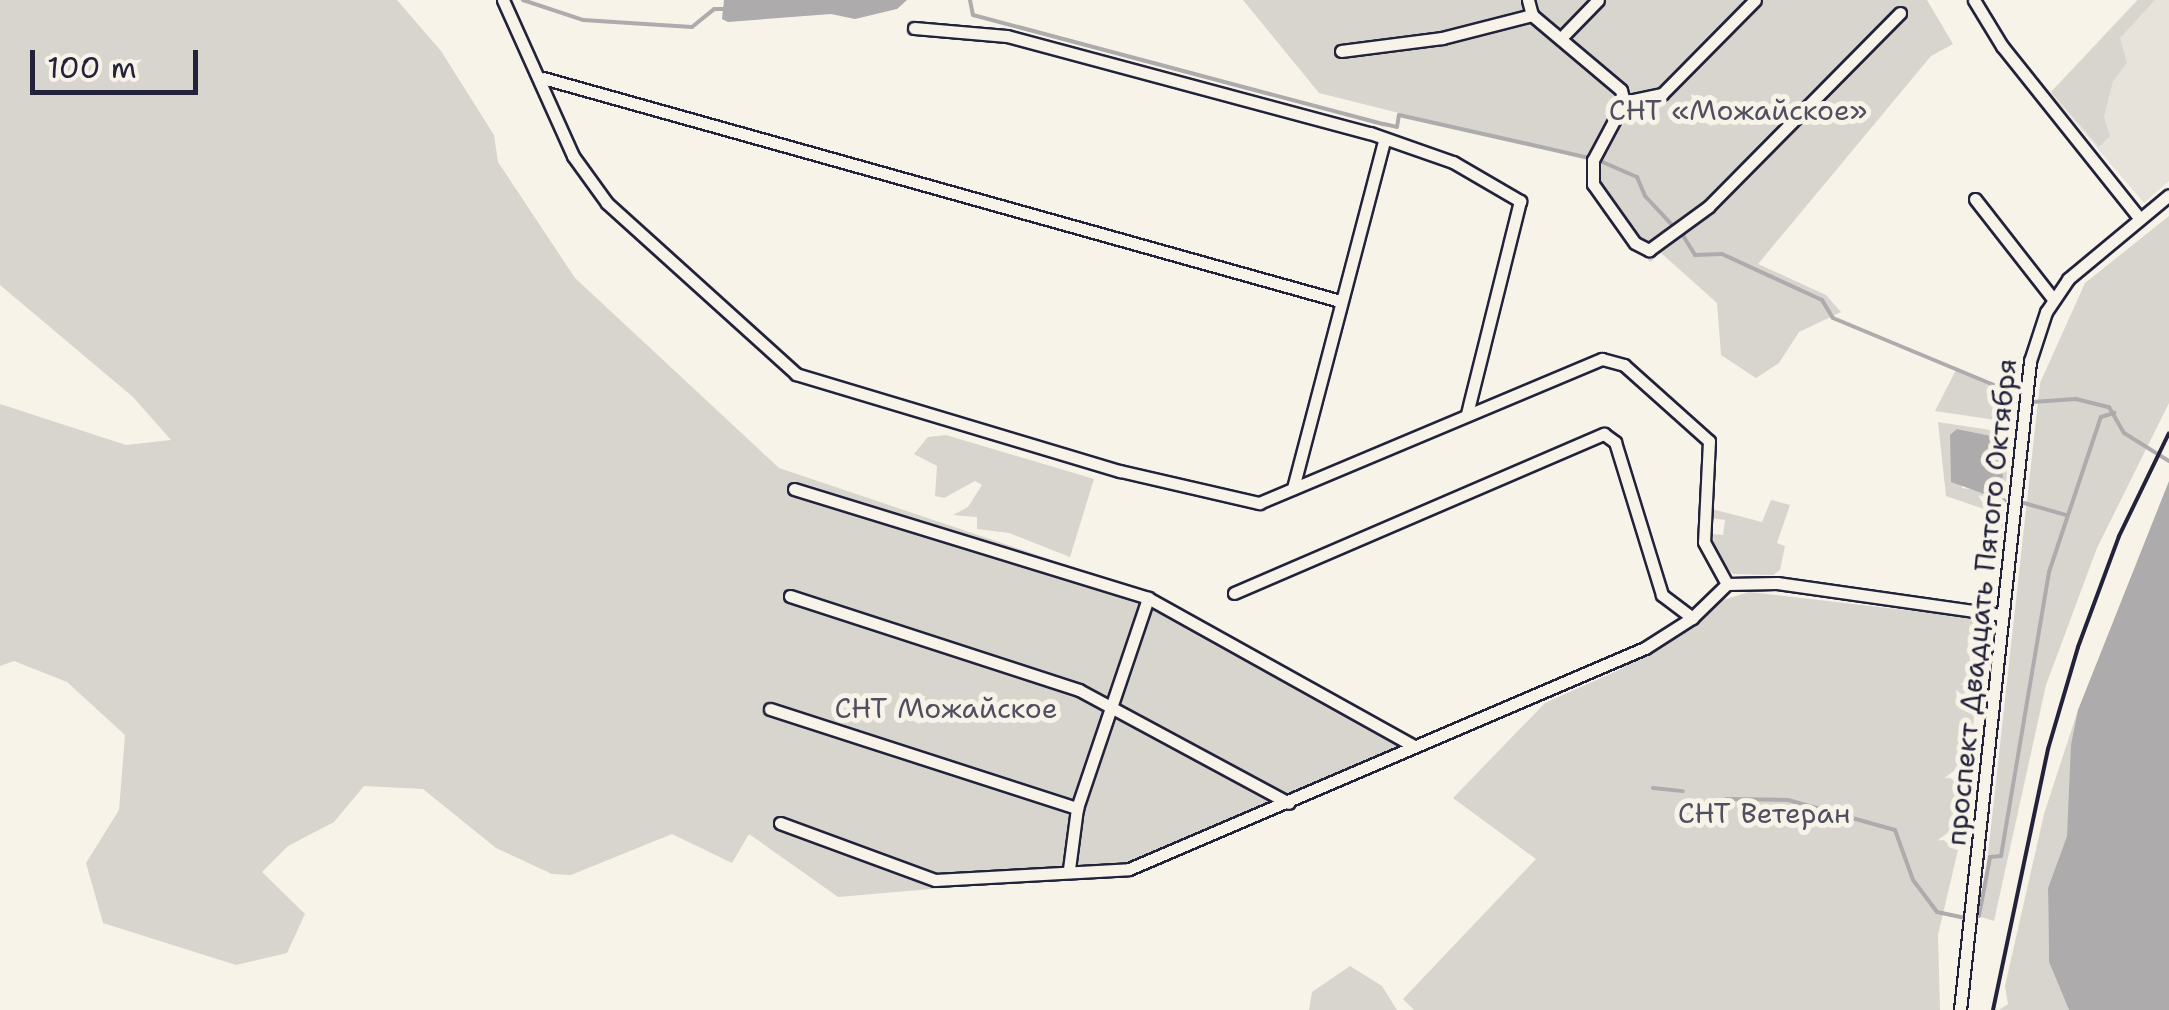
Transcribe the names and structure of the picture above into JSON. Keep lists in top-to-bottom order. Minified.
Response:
{"streets":{"street":["проспект Двадцать Пятого Октября"]},"parks":["СНТ «Можайское»","СНТ Можайское","СНТ Ветеран"],"scale_bar":"100 m"}
